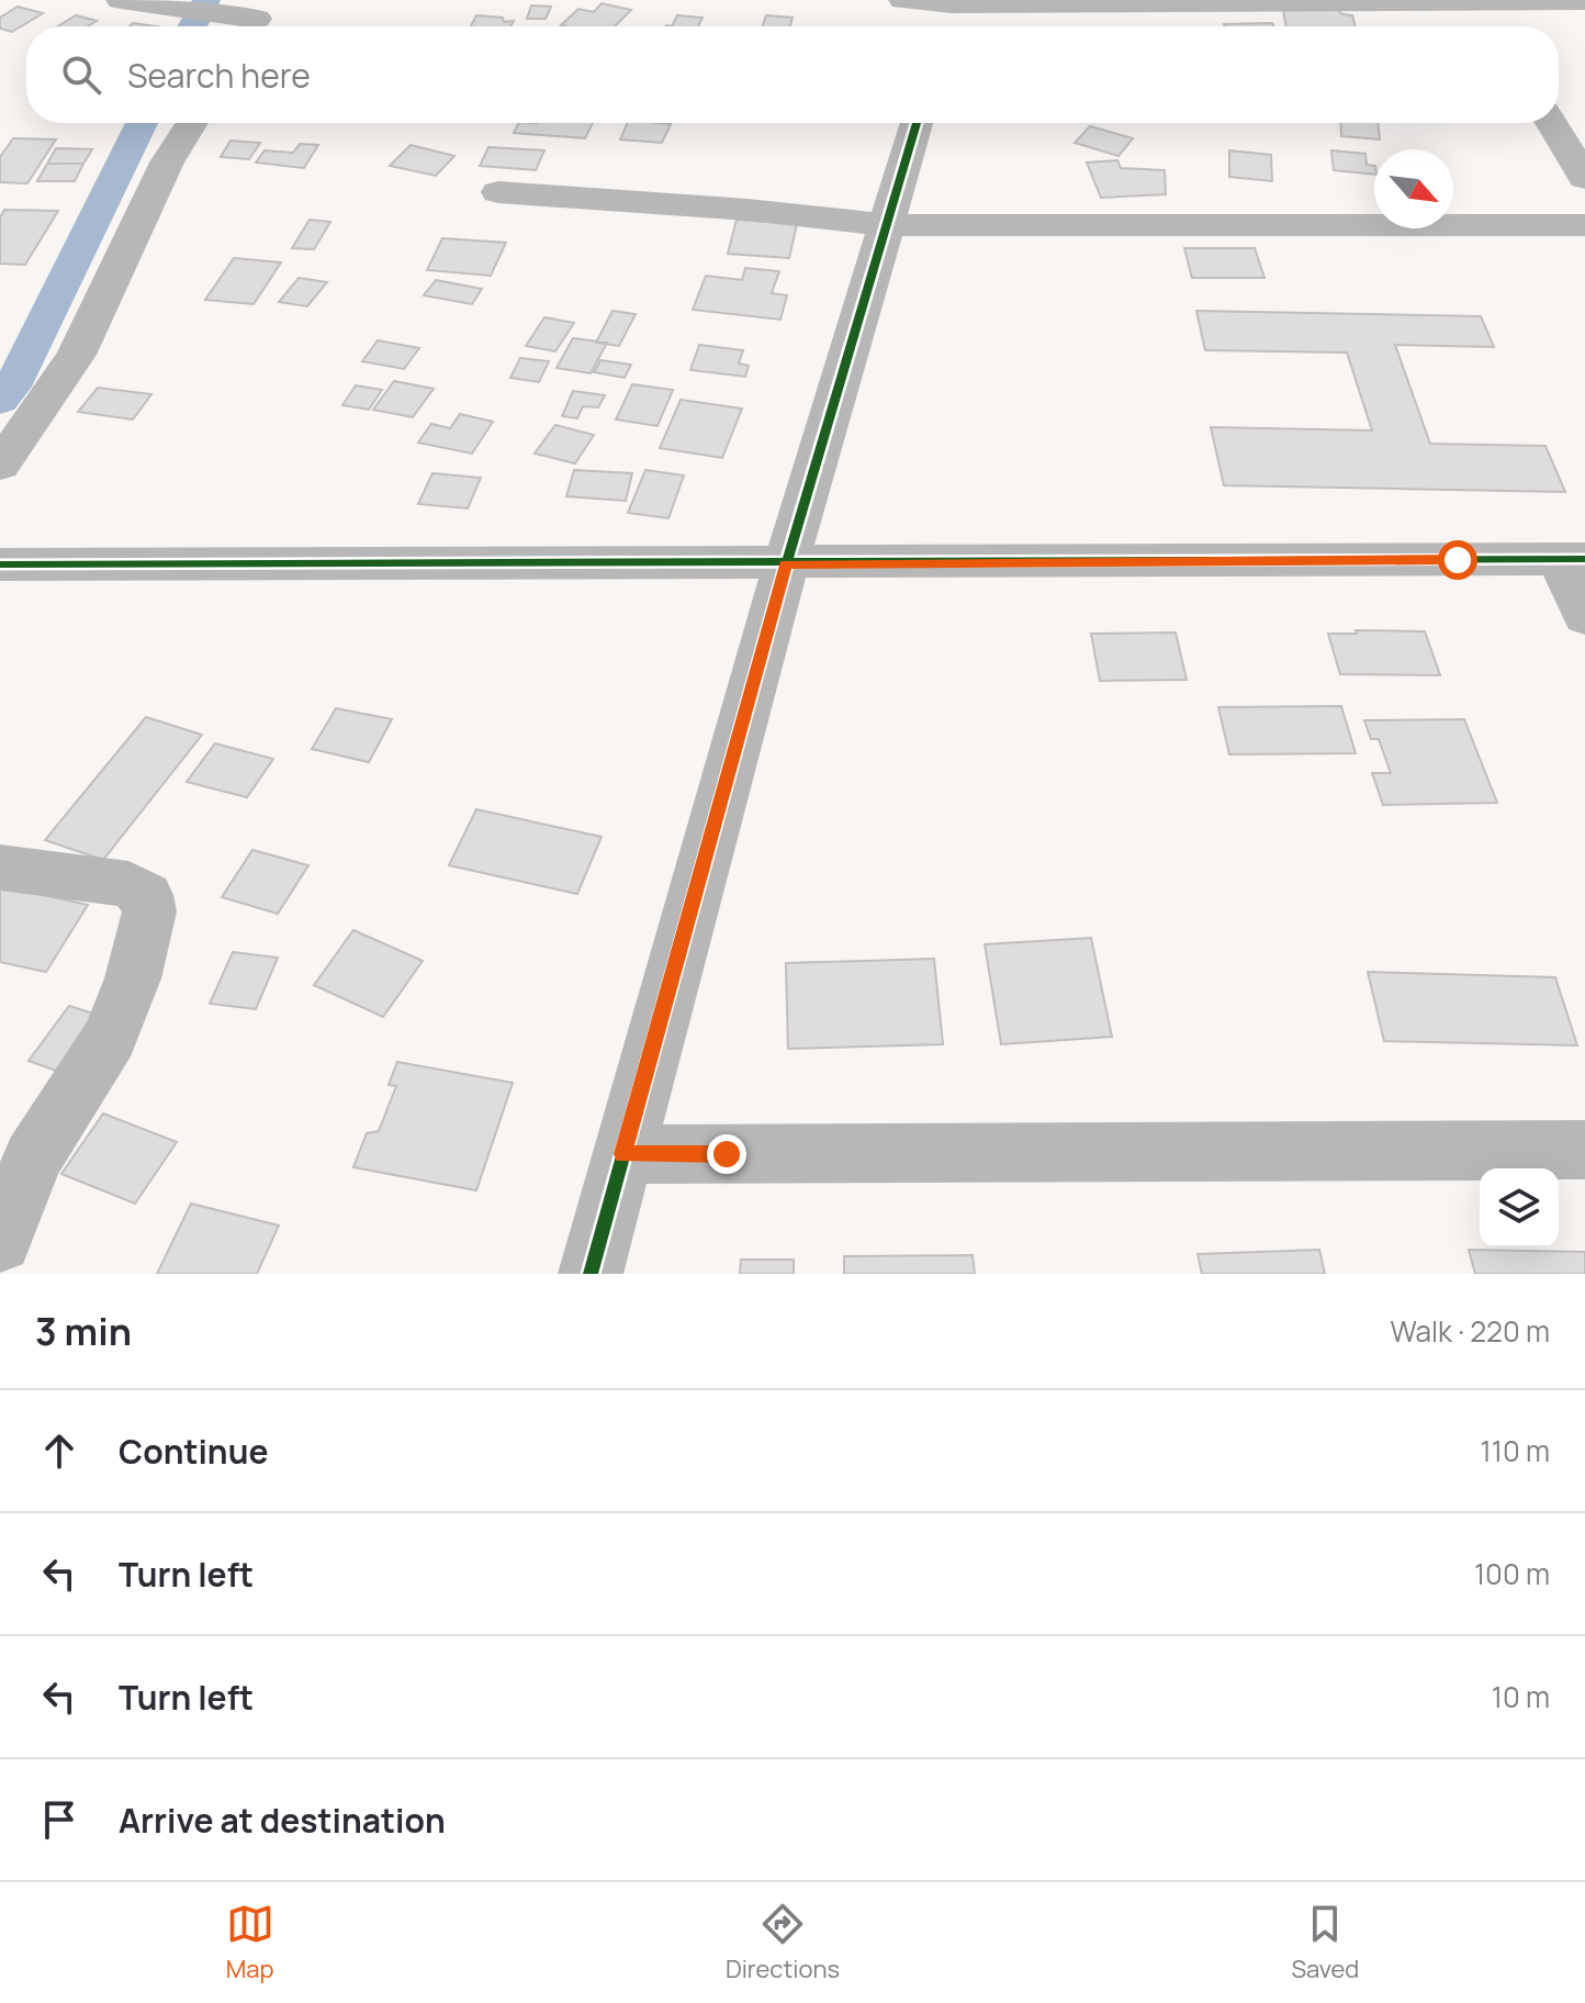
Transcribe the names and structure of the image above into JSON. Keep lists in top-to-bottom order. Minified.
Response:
{"north":"bottom right","page":{"search":"Search here","heading":["3 min","Walk · 220 m"],"list":[["Continue","110 m"],["Turn left","100 m"],["Turn left","10 m"],"Arrive at destination"],"nav":["Map","Directions","Saved"]}}
